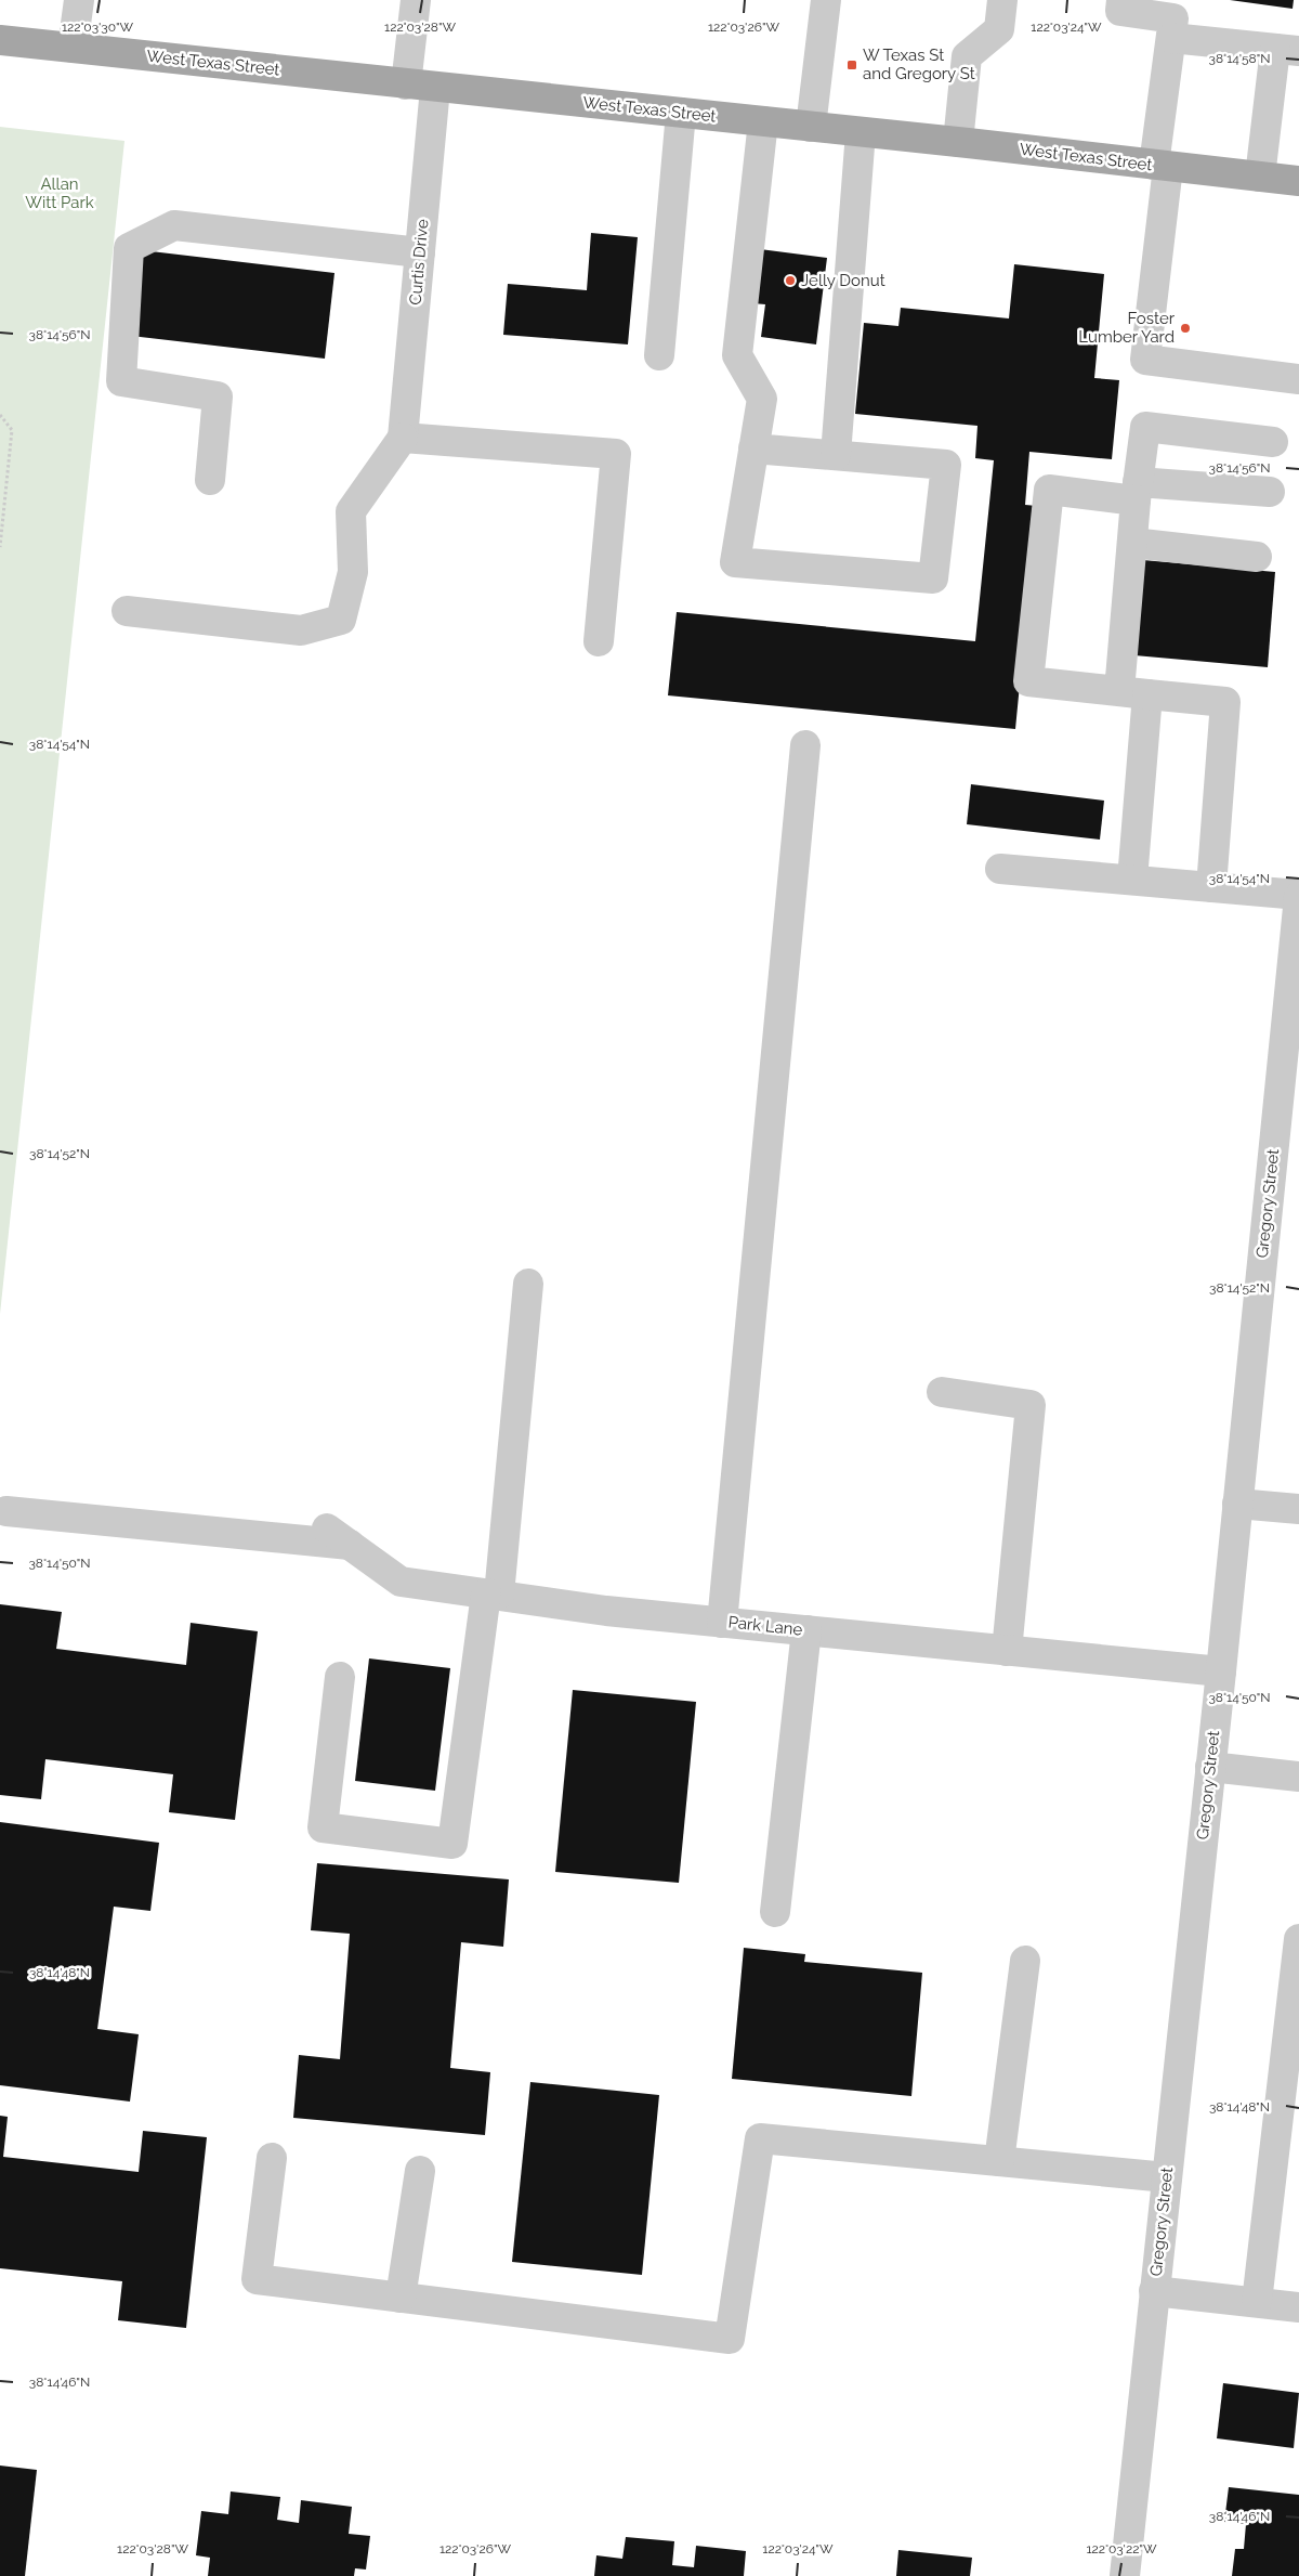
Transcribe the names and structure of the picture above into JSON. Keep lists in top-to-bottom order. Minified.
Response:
{"streets":{"main road":["West Texas Street"],"street":["Curtis Drive","Gregory Street","Park Lane"]},"crossings":[["West Texas Street","Curtis Drive"],["Gregory Street","Park Lane"]],"parks":["Allan Witt Park"],"places":{"transit":["W Texas St and Gregory St"],"other":["Jelly Donut","Foster Lumber Yard"]},"coordinates":["122°03'30\"W","122°03'28\"W","122°03'26\"W","122°03'24\"W","38°14'58\"N","38°14'56\"N","38°14'54\"N","38°14'52\"N","38°14'50\"N","38°14'48\"N","38°14'46\"N","122°03'22\"W"]}
